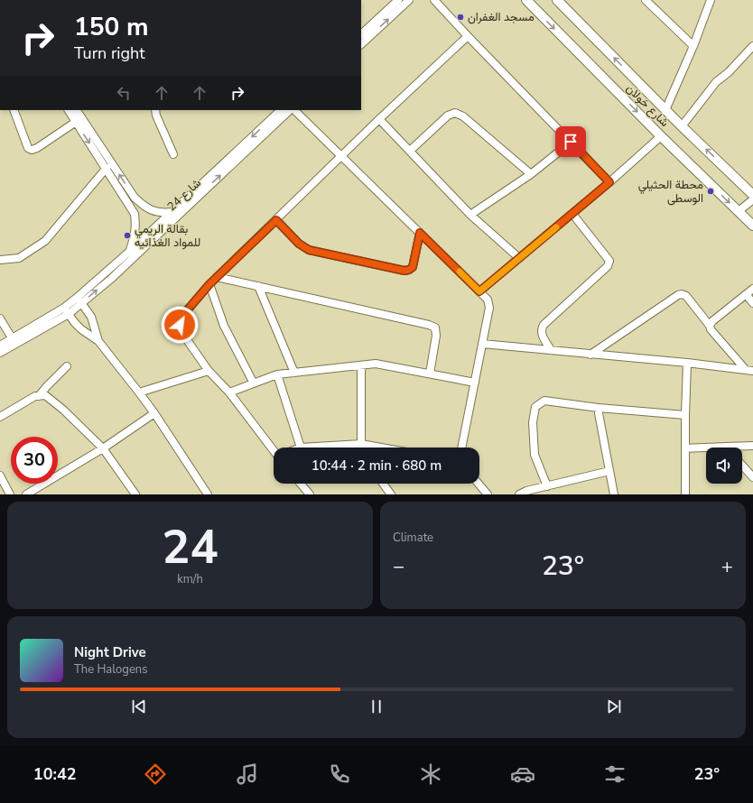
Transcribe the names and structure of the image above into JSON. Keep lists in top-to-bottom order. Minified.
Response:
{"streets":{"main road":["شارع خولان"],"street":["شارع 24"]},"places":["مسجد الغفران","محطة الحثيلي الوسطى","بقالة الريمي للمواد الغذائيه"],"page":{"turn":["150 m","Turn right"],"limit":"30","trip":"10:44 · 2 min · 680 m","tile":[["24","km/h"],"Climate"],"heat":["−","23°","+"],"song":["Night Drive","The Halogens"],"tabs":["10:42","23°"]}}
